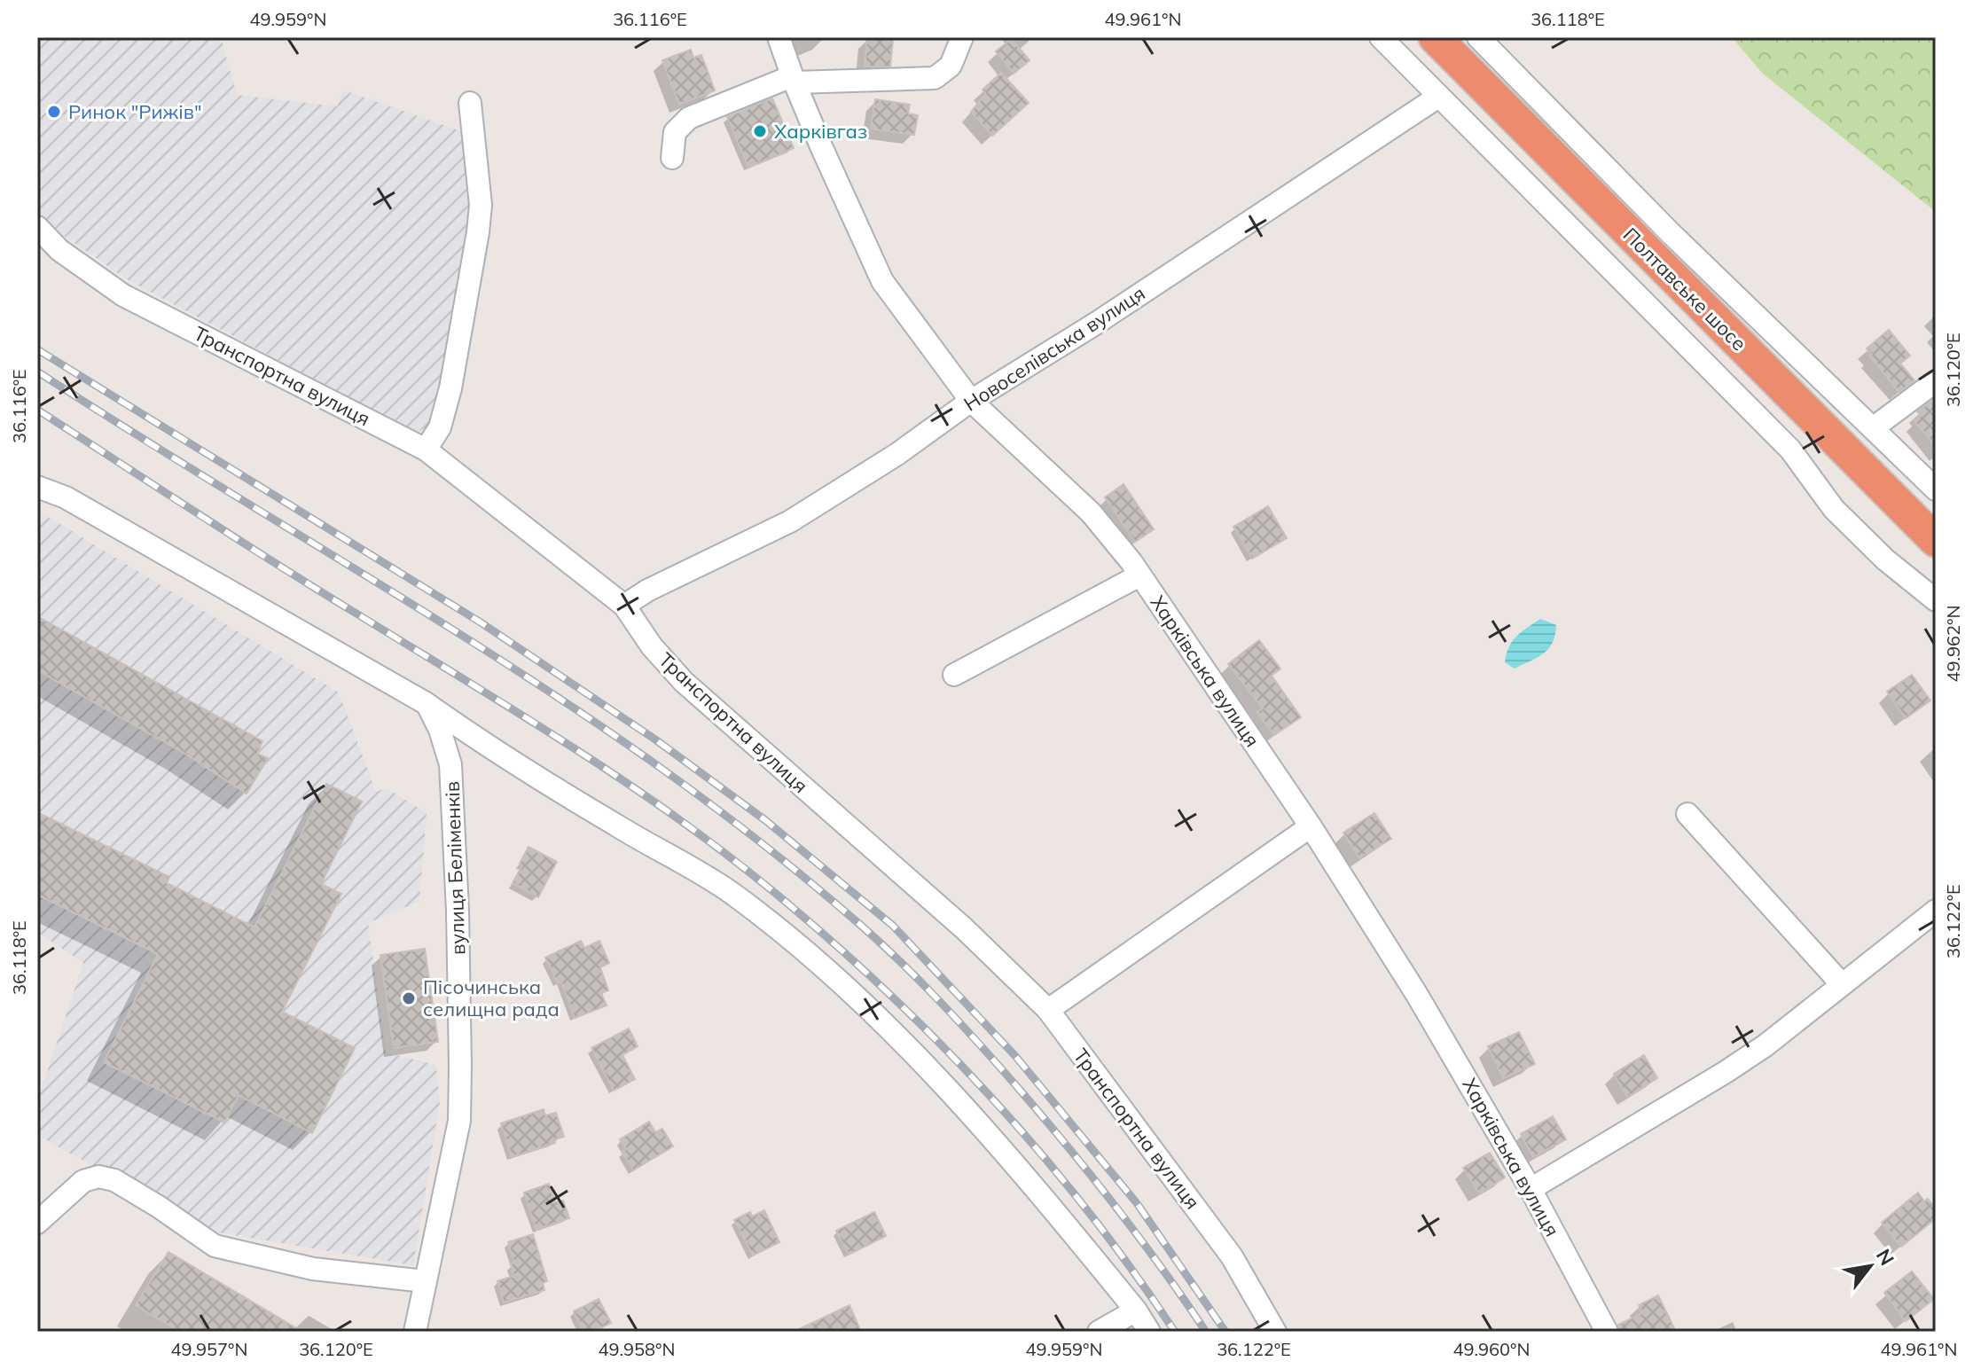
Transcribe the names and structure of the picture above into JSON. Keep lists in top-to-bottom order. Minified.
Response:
{"streets":{"highway":["Полтавське шосе"],"street":["Новоселівська вулиця","Транспортна вулиця","Харківська вулиця","вулиця Беліменків"]},"crossings":[["Новоселівська вулиця","Транспортна вулиця"],["Новоселівська вулиця","Харківська вулиця"]],"places":["Ринок \"Рижів\"","Харківгаз","Пісочинська селищна рада"],"north":"top right","coordinates":["49.959°N","36.116°E","49.961°N","36.118°E","36.120°E","49.962°N","36.122°E","49.957°N","49.958°N","49.960°N"]}
